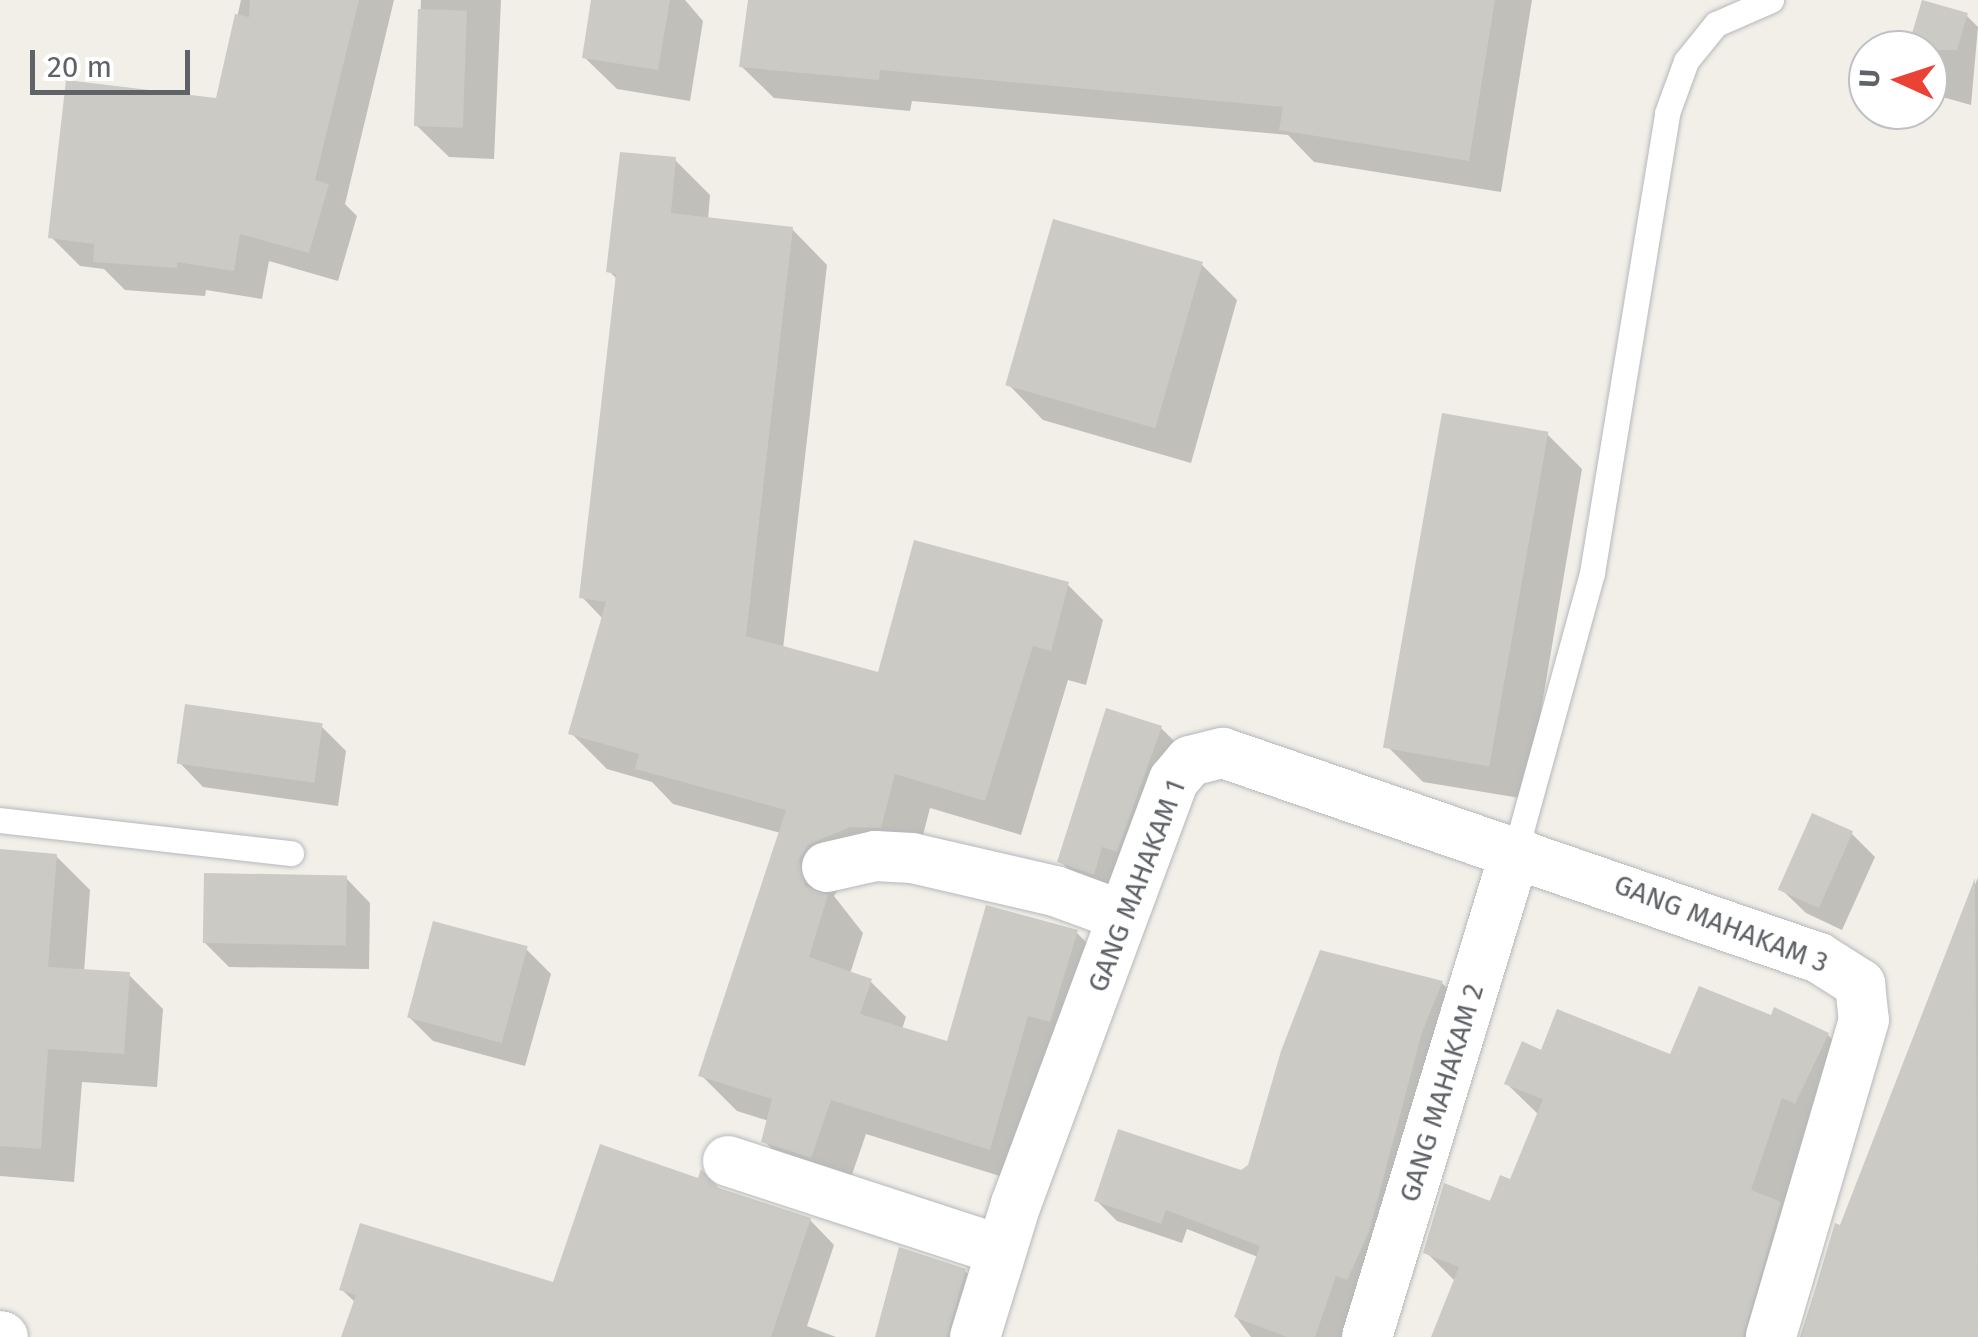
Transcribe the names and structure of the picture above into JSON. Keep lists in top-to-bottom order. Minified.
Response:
{"streets":{"street":["GANG MAHAKAM 1","GANG MAHAKAM 3","GANG MAHAKAM 2"]},"crossings":[["GANG MAHAKAM 1","GANG MAHAKAM 3"],["GANG MAHAKAM 1","GANG MAHAKAM 2"],["GANG MAHAKAM 3","GANG MAHAKAM 2"]],"scale_bar":"20 m","north":"left"}
